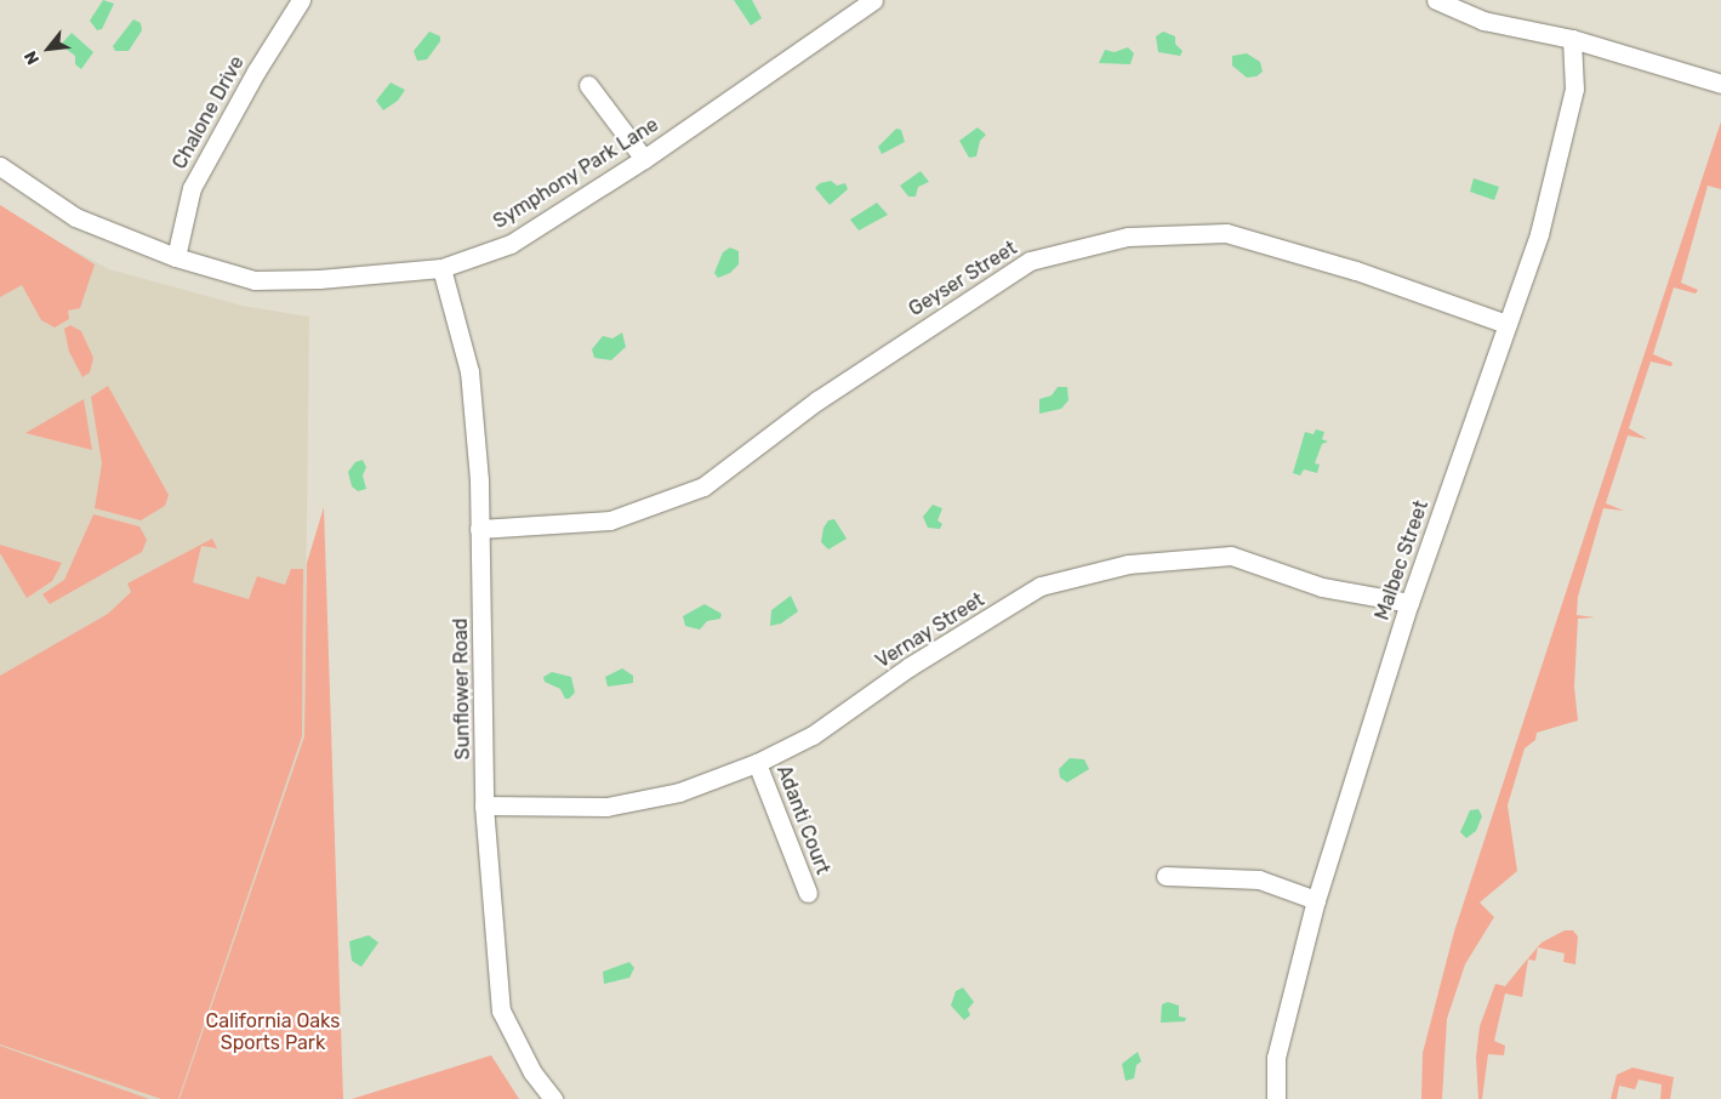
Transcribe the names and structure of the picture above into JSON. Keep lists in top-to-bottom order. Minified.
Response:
{"streets":{"street":["Chalone Drive","Symphony Park Lane","Geyser Street","Malbec Street","Vernay Street","Sunflower Road","Adanti Court"]},"crossings":[["Chalone Drive","Symphony Park Lane"],["Symphony Park Lane","Sunflower Road"],["Geyser Street","Malbec Street"],["Geyser Street","Sunflower Road"],["Malbec Street","Vernay Street"],["Vernay Street","Sunflower Road"],["Vernay Street","Adanti Court"]],"parks":["California Oaks Sports Park"],"north":"bottom left"}
